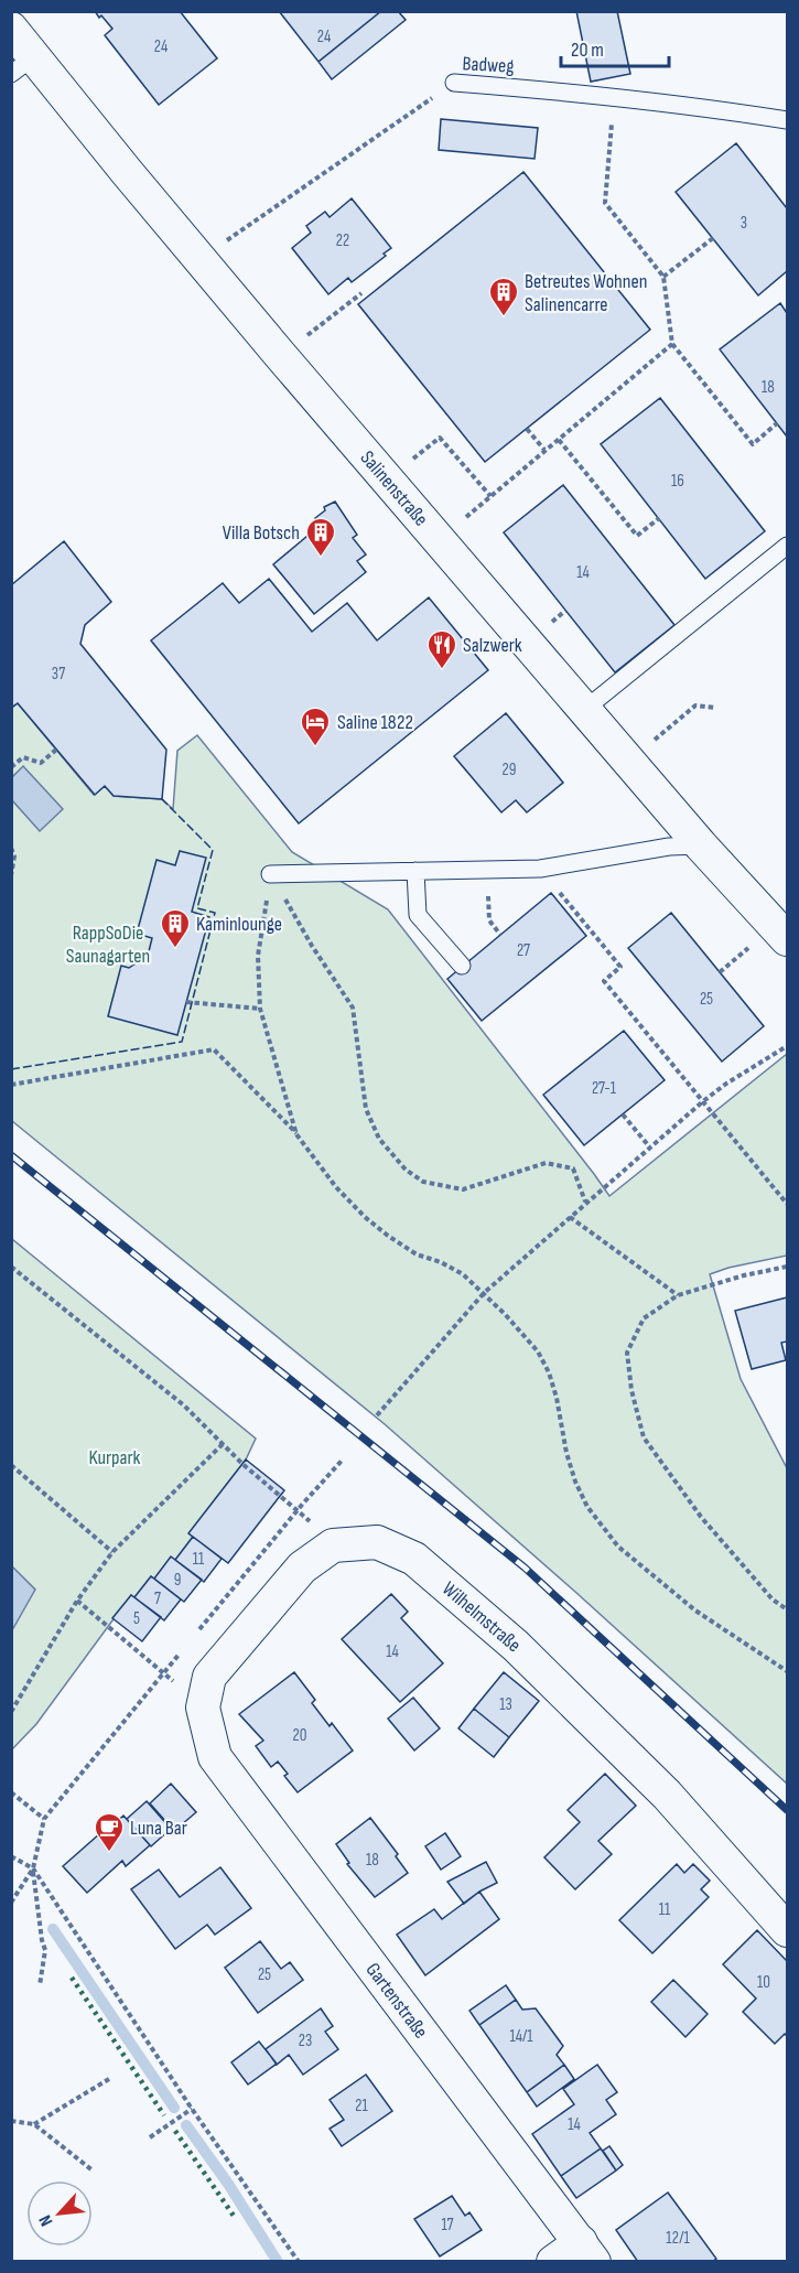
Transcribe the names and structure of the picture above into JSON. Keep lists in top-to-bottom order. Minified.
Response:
{"streets":{"street":["Salinenstraße","Wilhelmstraße","Gartenstraße"],"lane":["Badweg"]},"crossings":[["Badweg","Salinenstraße"],["Wilhelmstraße","Gartenstraße"]],"parks":["RappSoDie Saunagarten","Kurpark"],"places":{"building":["Betreutes Wohnen Salinencarre","Villa Botsch","Kaminlounge"],"restaurant":["Salzwerk"],"hotel":["Saline 1822"],"cafe":["Luna Bar"]},"house_numbers":["24","24","3","22","18","16","14","37","29","27","25","27-1","11","9","7","5","14","13","20","18","11","25","10","14/1","23","21","14","17","12/1"],"scale_bar":"20 m","north":"bottom left"}
